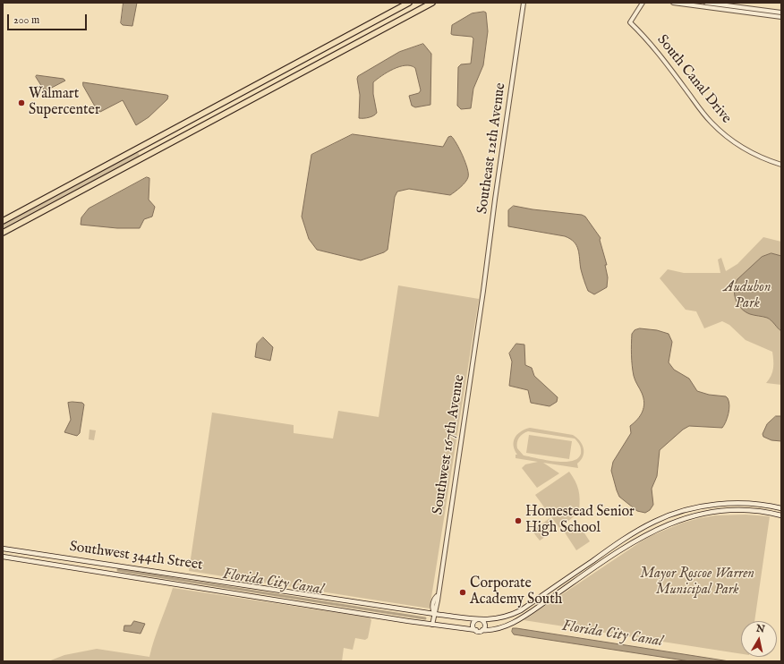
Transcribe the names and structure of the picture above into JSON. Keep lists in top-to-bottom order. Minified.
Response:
{"streets":{"main road":["Southwest 344th Street"],"street":["South Canal Drive","Southeast 12th Avenue","Southwest 167th Avenue"]},"crossings":[["Southeast 12th Avenue","Southwest 167th Avenue"],["Southwest 167th Avenue","Southwest 344th Street"]],"water":["Florida City Canal"],"parks":["Audubon Park","Mayor Roscoe Warren Municipal Park"],"places":["Walmart Supercenter","Homestead Senior High School","Corporate Academy South"],"scale_bar":"200 m","north":"top"}
